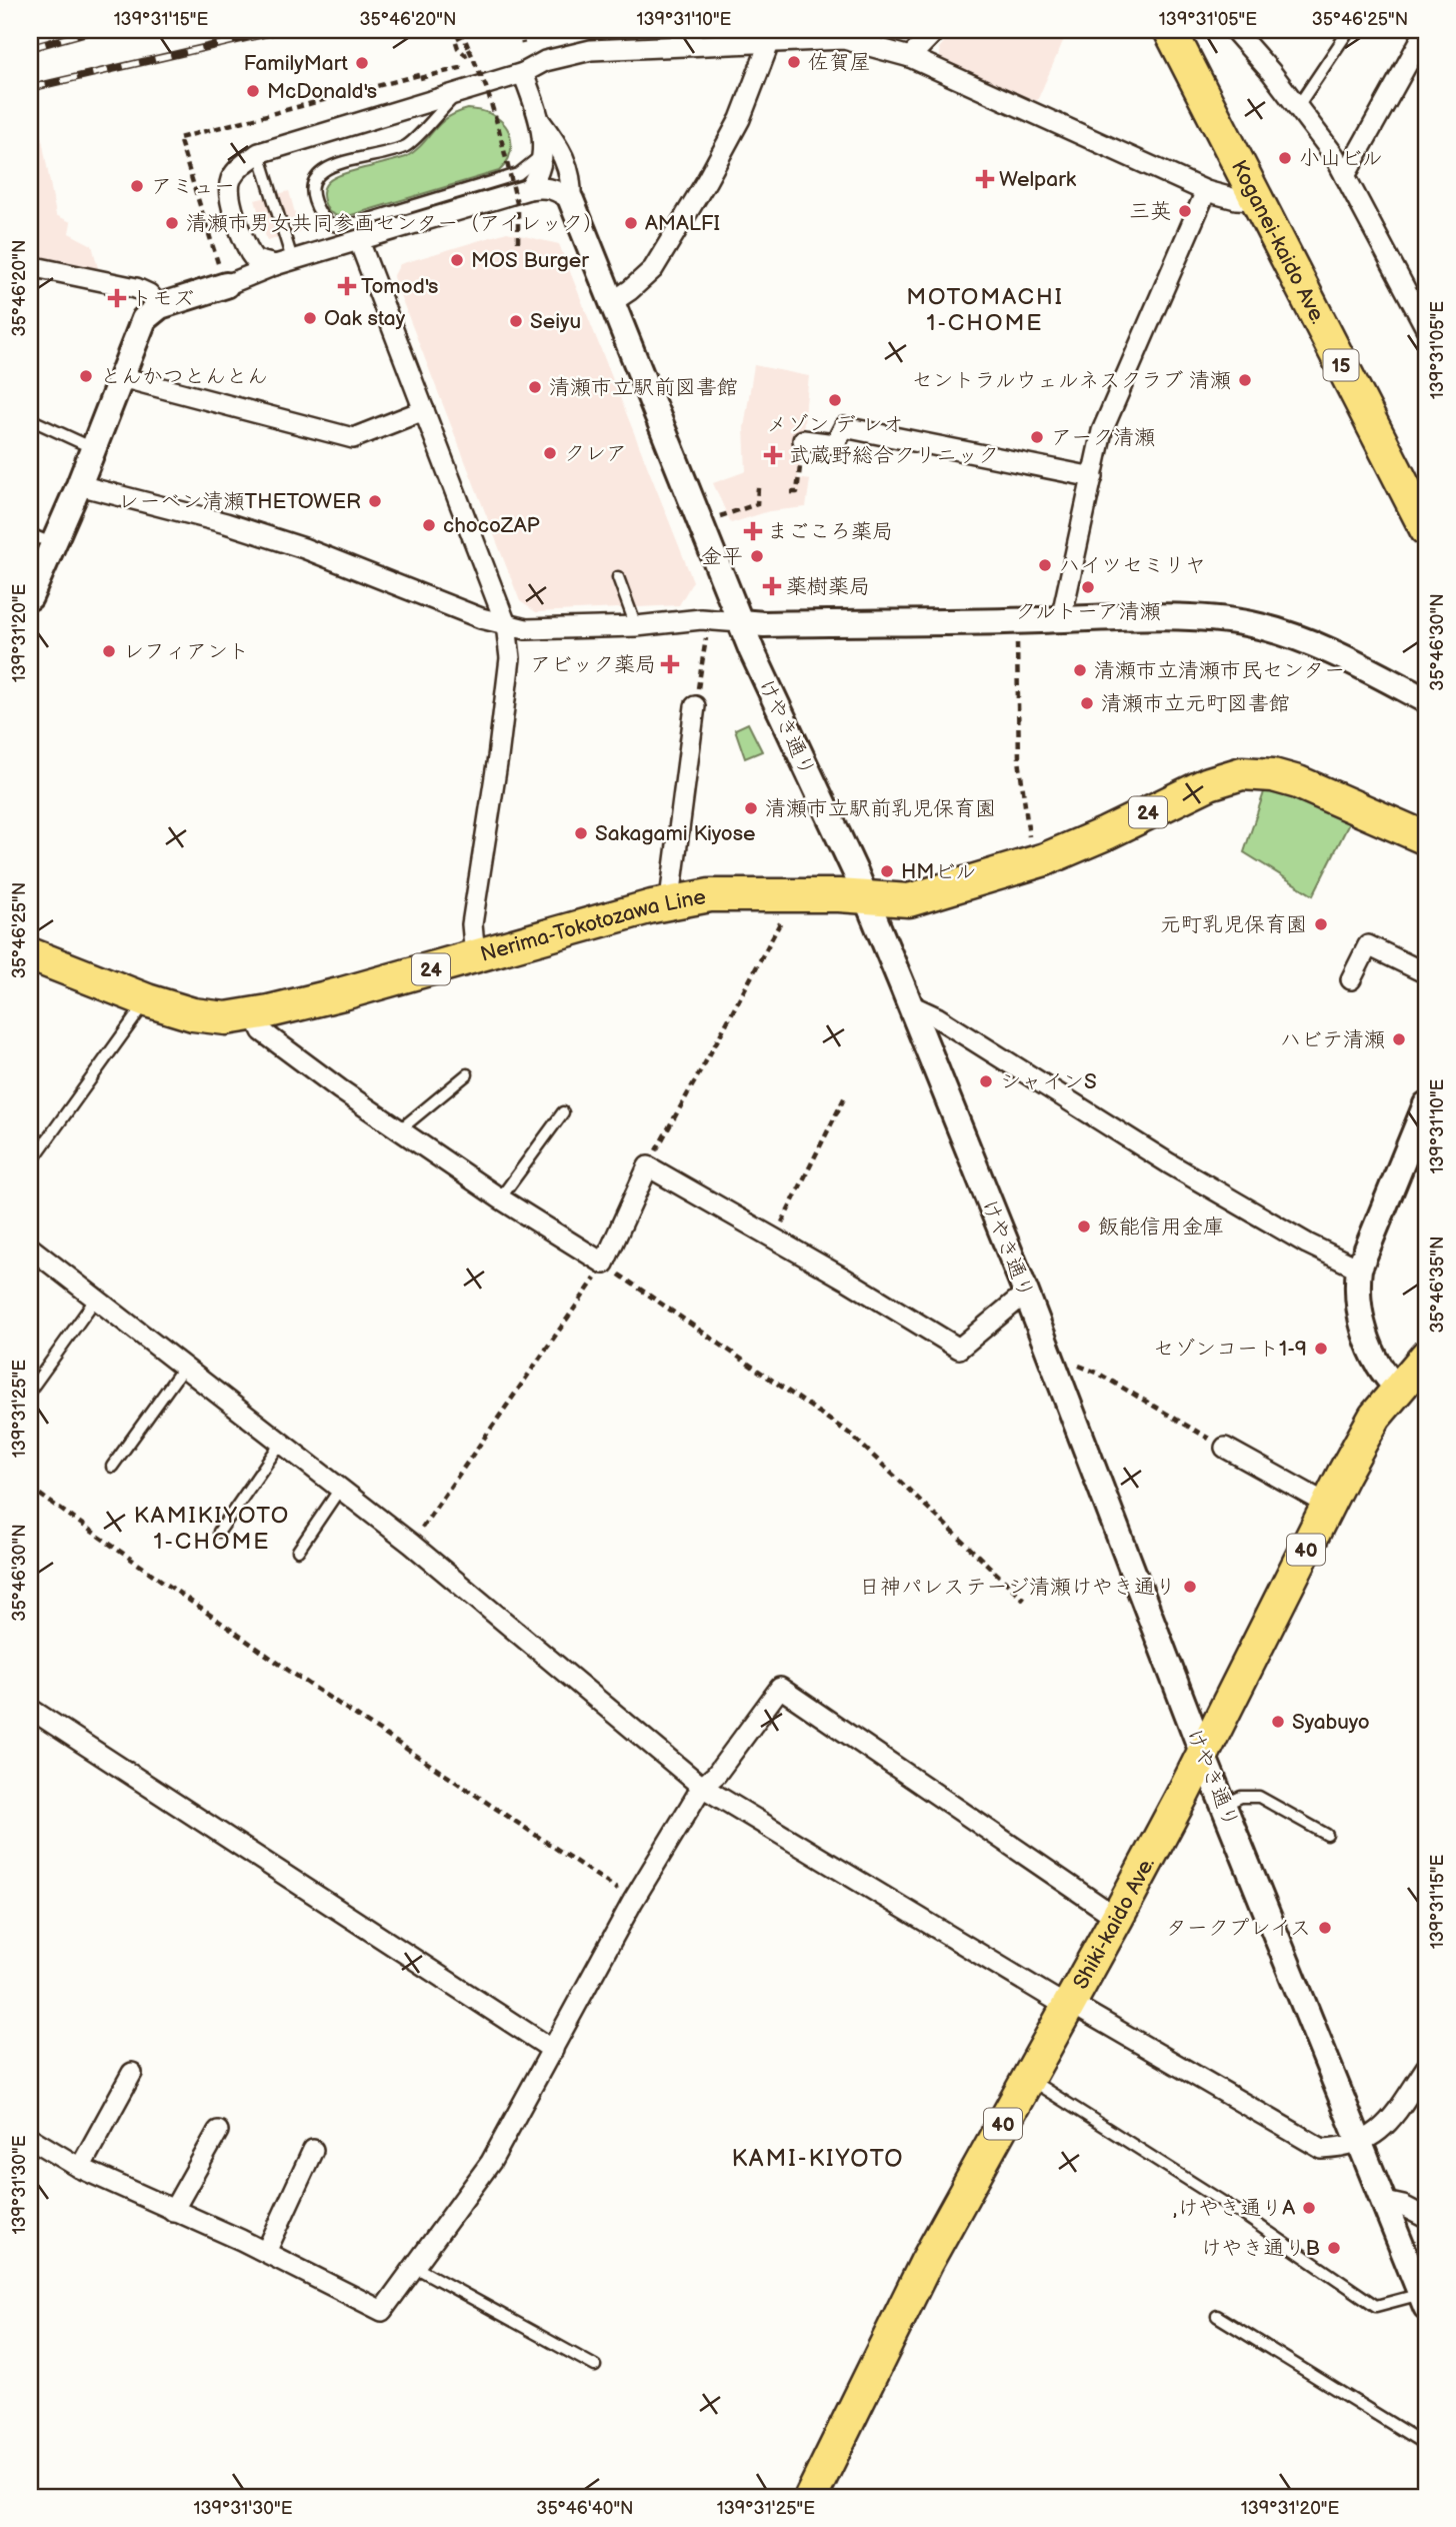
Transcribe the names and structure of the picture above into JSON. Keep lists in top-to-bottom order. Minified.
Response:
{"streets":{"main road":["Koganei-kaido Ave.","15","24","Nerima-Tokotozawa Line","40","Shiki-kaido Ave."],"street":["けやき通り"]},"crossings":[["けやき通り","Nerima-Tokotozawa Line"],["けやき通り","Shiki-kaido Ave."]],"districts":["MOTOMACHI 1-CHOME","KAMIKIYOTO 1-CHOME","KAMI-KIYOTO"],"places":{"other":["佐賀屋","FamilyMart","McDonald's","小山ビル","アミュー","三英","清瀬市男女共同参画センター（アイレック）","AMALFI","MOS Burger","Oak stay","Seiyu","とんかつとんとん","セントラルウェルネスクラブ 清瀬","清瀬市立駅前図書館","メゾン デ レオ","アーク清瀬","クレア","レーベン清瀬THETOWER","chocoZAP","金平","ハイツセミリヤ","クルトーア清瀬","レフィアント","清瀬市立清瀬市民センター","清瀬市立元町図書館","清瀬市立駅前乳児保育園","Sakagami Kiyose","HMビル","元町乳児保育園","ハビテ清瀬","シャインS","飯能信用金庫","セゾンコート1-9","日神パレステージ清瀬けやき通り","Syabuyo","タークプレイス",",けやき通りA","けやき通りB"],"health":["Welpark","Tomod's","トモズ","武蔵野総合クリニック","まごころ薬局","薬樹薬局","アビック薬局"]},"coordinates":["139°31'15\"E","35°46'20\"N","139°31'10\"E","139°31'05\"E","35°46'25\"N","139°31'20\"E","35°46'30\"N","35°46'35\"N","139°31'25\"E","139°31'30\"E","35°46'40\"N"]}
